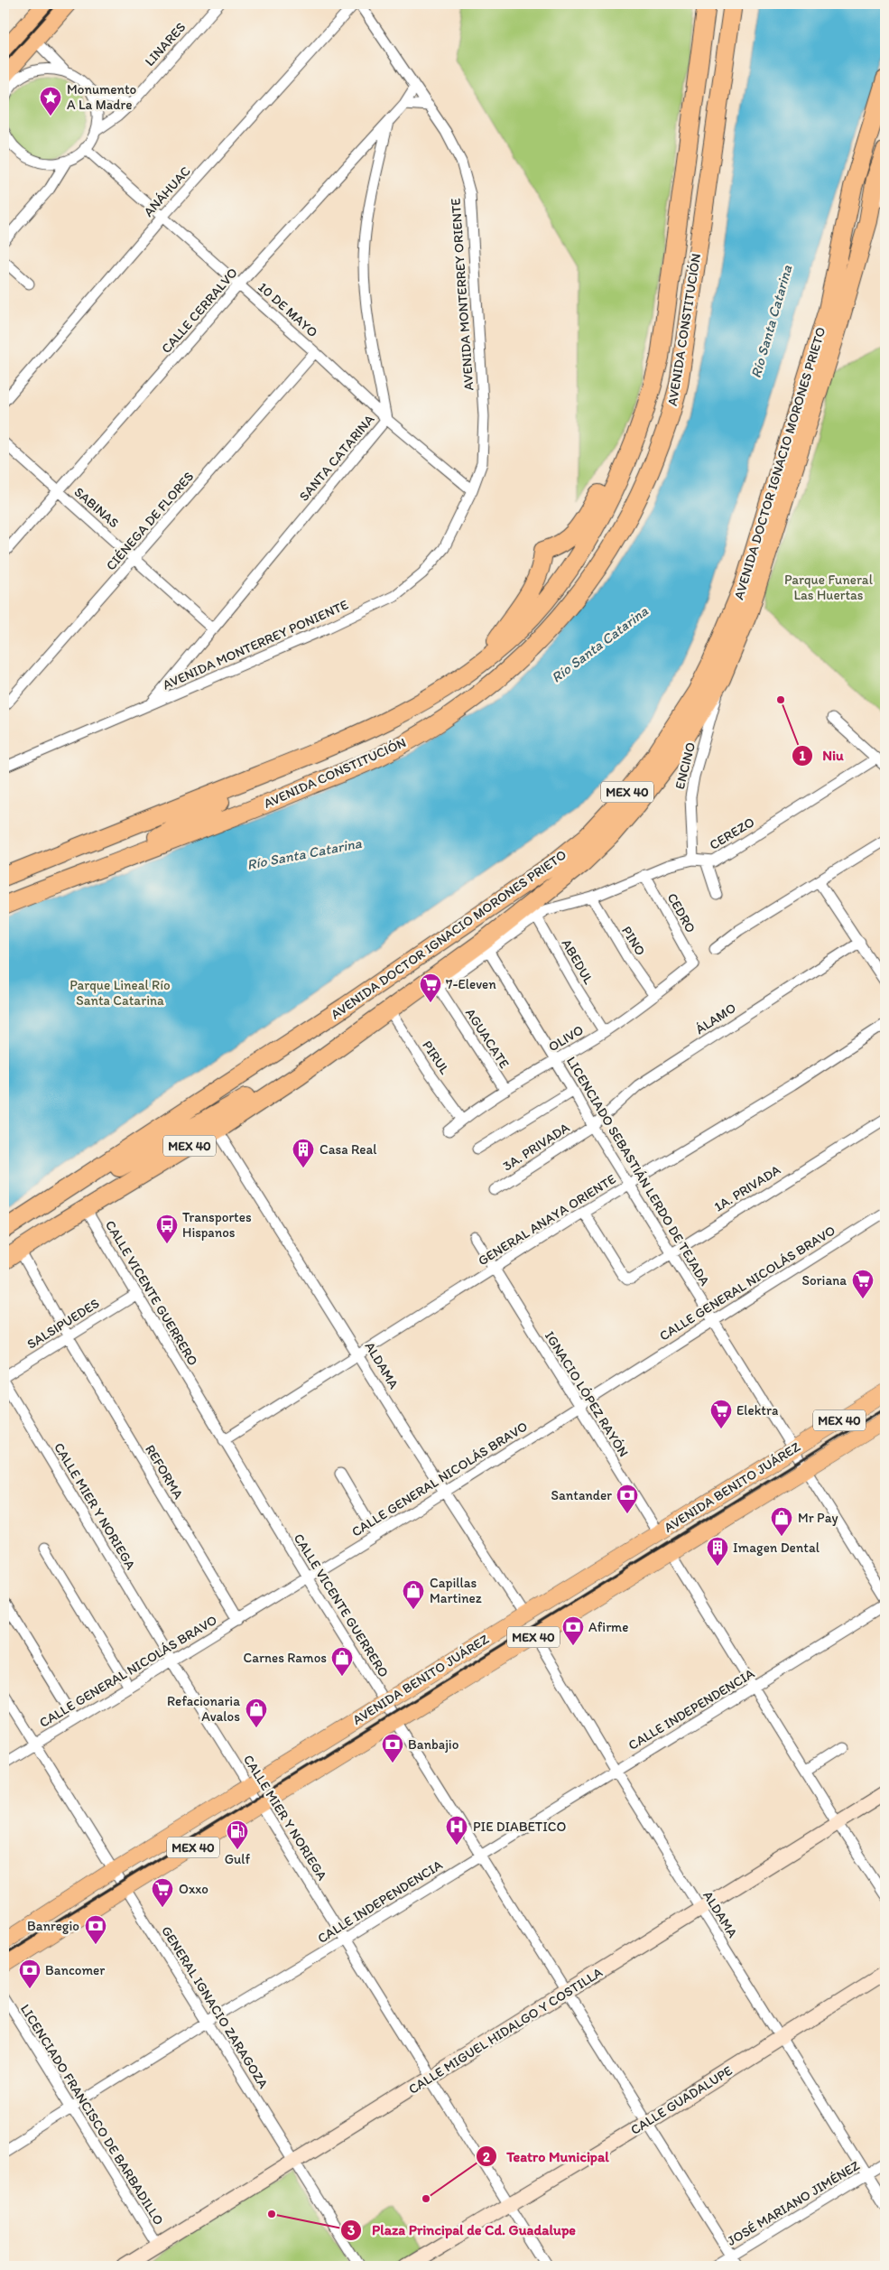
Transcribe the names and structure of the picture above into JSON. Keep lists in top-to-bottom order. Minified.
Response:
{"streets":{"highway":["AVENIDA CONSTITUCIÓN","AVENIDA DOCTOR IGNACIO MORONES PRIETO","MEX 40"],"main road":["AVENIDA BENITO JUÁREZ"],"street":["LINARES","ANÁHUAC","AVENIDA MONTERREY ORIENTE","10 DE MAYO","CALLE CERRALVO","SANTA CATARINA","SABINAS","CIÉNEGA DE FLORES","AVENIDA MONTERREY PONIENTE","ENCINO","CEREZO","CEDRO","PINO","ABEDUL","ÁLAMO","AGUACATE","OLIVO","PIRUL","3A. PRIVADA","LICENCIADO SEBASTIÁN LERDO DE TEJADA","1A. PRIVADA","GENERAL ANAYA ORIENTE","CALLE GENERAL NICOLÁS BRAVO","CALLE VICENTE GUERRERO","SALSIPUEDES","ALDAMA","IGNACIO LÓPEZ RAYÓN","REFORMA","CALLE MIER Y NORIEGA","CALLE INDEPENDENCIA","GENERAL IGNACIO ZARAGOZA","CALLE MIGUEL HIDALGO Y COSTILLA","CALLE GUADALUPE","LICENCIADO FRANCISCO DE BARBADILLO","JOSÉ MARIANO JIMÉNEZ"]},"crossings":[["ANÁHUAC","10 DE MAYO"],["AVENIDA MONTERREY ORIENTE","10 DE MAYO"],["AVENIDA MONTERREY ORIENTE","CALLE CERRALVO"],["AVENIDA MONTERREY ORIENTE","AVENIDA MONTERREY PONIENTE"],["10 DE MAYO","CALLE CERRALVO"],["10 DE MAYO","SANTA CATARINA"],["10 DE MAYO","CIÉNEGA DE FLORES"],["10 DE MAYO","AVENIDA MONTERREY PONIENTE"],["CALLE CERRALVO","SANTA CATARINA"],["CALLE CERRALVO","SABINAS"],["SANTA CATARINA","SABINAS"],["SANTA CATARINA","AVENIDA MONTERREY PONIENTE"],["AVENIDA DOCTOR IGNACIO MORONES PRIETO","ENCINO"],["AVENIDA DOCTOR IGNACIO MORONES PRIETO","CEREZO"],["AVENIDA DOCTOR IGNACIO MORONES PRIETO","ABEDUL"],["AVENIDA DOCTOR IGNACIO MORONES PRIETO","AGUACATE"],["AVENIDA DOCTOR IGNACIO MORONES PRIETO","PIRUL"],["AVENIDA DOCTOR IGNACIO MORONES PRIETO","LICENCIADO SEBASTIÁN LERDO DE TEJADA"],["AVENIDA DOCTOR IGNACIO MORONES PRIETO","CALLE VICENTE GUERRERO"],["AVENIDA DOCTOR IGNACIO MORONES PRIETO","ALDAMA"],["AVENIDA DOCTOR IGNACIO MORONES PRIETO","REFORMA"],["SABINAS","CIÉNEGA DE FLORES"],["ENCINO","CEREZO"],["CEREZO","CEDRO"],["CEREZO","PINO"],["CEREZO","ABEDUL"],["CEDRO","OLIVO"],["PINO","OLIVO"],["ABEDUL","OLIVO"],["ÁLAMO","3A. PRIVADA"],["ÁLAMO","LICENCIADO SEBASTIÁN LERDO DE TEJADA"],["AGUACATE","OLIVO"],["OLIVO","PIRUL"],["OLIVO","LICENCIADO SEBASTIÁN LERDO DE TEJADA"],["3A. PRIVADA","LICENCIADO SEBASTIÁN LERDO DE TEJADA"],["LICENCIADO SEBASTIÁN LERDO DE TEJADA","1A. PRIVADA"],["LICENCIADO SEBASTIÁN LERDO DE TEJADA","GENERAL ANAYA ORIENTE"],["LICENCIADO SEBASTIÁN LERDO DE TEJADA","CALLE GENERAL NICOLÁS BRAVO"],["LICENCIADO SEBASTIÁN LERDO DE TEJADA","AVENIDA BENITO JUÁREZ"],["1A. PRIVADA","GENERAL ANAYA ORIENTE"],["GENERAL ANAYA ORIENTE","CALLE VICENTE GUERRERO"],["GENERAL ANAYA ORIENTE","ALDAMA"],["GENERAL ANAYA ORIENTE","IGNACIO LÓPEZ RAYÓN"],["CALLE GENERAL NICOLÁS BRAVO","CALLE VICENTE GUERRERO"],["CALLE GENERAL NICOLÁS BRAVO","ALDAMA"],["CALLE GENERAL NICOLÁS BRAVO","IGNACIO LÓPEZ RAYÓN"],["CALLE GENERAL NICOLÁS BRAVO","REFORMA"],["CALLE GENERAL NICOLÁS BRAVO","CALLE MIER Y NORIEGA"],["CALLE GENERAL NICOLÁS BRAVO","GENERAL IGNACIO ZARAGOZA"],["CALLE VICENTE GUERRERO","SALSIPUEDES"],["CALLE VICENTE GUERRERO","AVENIDA BENITO JUÁREZ"],["CALLE VICENTE GUERRERO","CALLE INDEPENDENCIA"],["CALLE VICENTE GUERRERO","CALLE MIGUEL HIDALGO Y COSTILLA"],["CALLE VICENTE GUERRERO","CALLE GUADALUPE"],["CALLE VICENTE GUERRERO","JOSÉ MARIANO JIMÉNEZ"],["SALSIPUEDES","REFORMA"],["ALDAMA","AVENIDA BENITO JUÁREZ"],["ALDAMA","CALLE INDEPENDENCIA"],["ALDAMA","CALLE MIGUEL HIDALGO Y COSTILLA"],["ALDAMA","CALLE GUADALUPE"],["ALDAMA","JOSÉ MARIANO JIMÉNEZ"],["IGNACIO LÓPEZ RAYÓN","AVENIDA BENITO JUÁREZ"],["AVENIDA BENITO JUÁREZ","CALLE MIER Y NORIEGA"],["AVENIDA BENITO JUÁREZ","GENERAL IGNACIO ZARAGOZA"],["CALLE MIER Y NORIEGA","CALLE INDEPENDENCIA"],["CALLE MIER Y NORIEGA","CALLE MIGUEL HIDALGO Y COSTILLA"],["CALLE MIER Y NORIEGA","CALLE GUADALUPE"],["CALLE INDEPENDENCIA","GENERAL IGNACIO ZARAGOZA"],["CALLE INDEPENDENCIA","LICENCIADO FRANCISCO DE BARBADILLO"],["GENERAL IGNACIO ZARAGOZA","CALLE MIGUEL HIDALGO Y COSTILLA"],["CALLE MIGUEL HIDALGO Y COSTILLA","LICENCIADO FRANCISCO DE BARBADILLO"]],"water":["Río Santa Catarina"],"parks":["Parque Funeral Las Huertas","Parque Lineal Río Santa Catarina"],"places":{"place":["Monumento A La Madre"],"other":["Niu","Teatro Municipal","Plaza Principal de Cd. Guadalupe"],"supermarket":["7-Eleven","Soriana","Elektra","Oxxo"],"building":["Casa Real","Imagen Dental"],"bus stop":["Transportes Hispanos"],"bank":["Santander","Afirme","Banbajio","Banregio","Bancomer"],"shop":["Mr Pay","Capillas Martinez","Carnes Ramos","Refacionaria Avalos"],"hospital":["PIE DIABETICO"],"fuel station":["Gulf"]}}
